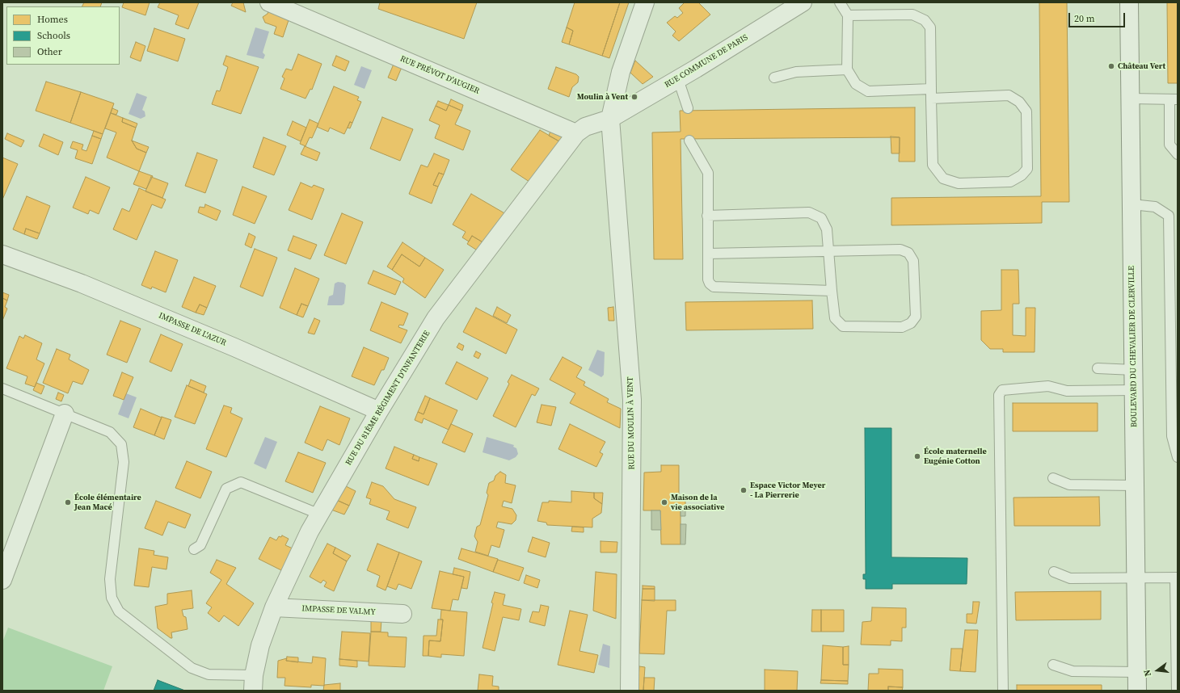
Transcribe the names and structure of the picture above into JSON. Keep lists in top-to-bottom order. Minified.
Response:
{"streets":{"street":["RUE COMMUNE DE PARIS","RUE PRÉVOT D'AUGIER","IMPASSE DE L'AZUR","BOULEVARD DU CHEVALIER DE CLERVILLE","RUE DU 81ÈME RÉGIMENT D'INFANTERIE","RUE DU MOULIN À VENT","IMPASSE DE VALMY"]},"crossings":[["RUE COMMUNE DE PARIS","RUE DU MOULIN À VENT"],["RUE PRÉVOT D'AUGIER","RUE DU 81ÈME RÉGIMENT D'INFANTERIE"],["IMPASSE DE L'AZUR","RUE DU 81ÈME RÉGIMENT D'INFANTERIE"],["RUE DU 81ÈME RÉGIMENT D'INFANTERIE","IMPASSE DE VALMY"]],"places":["Château Vert","Moulin à Vent","École maternelle Eugénie Cotton","Espace Victor Meyer - La Pierrerie","École élémentaire Jean Macé","Maison de la vie associative"],"legend":["Homes","Schools","Other"],"scale_bar":"20 m","north":"left"}
